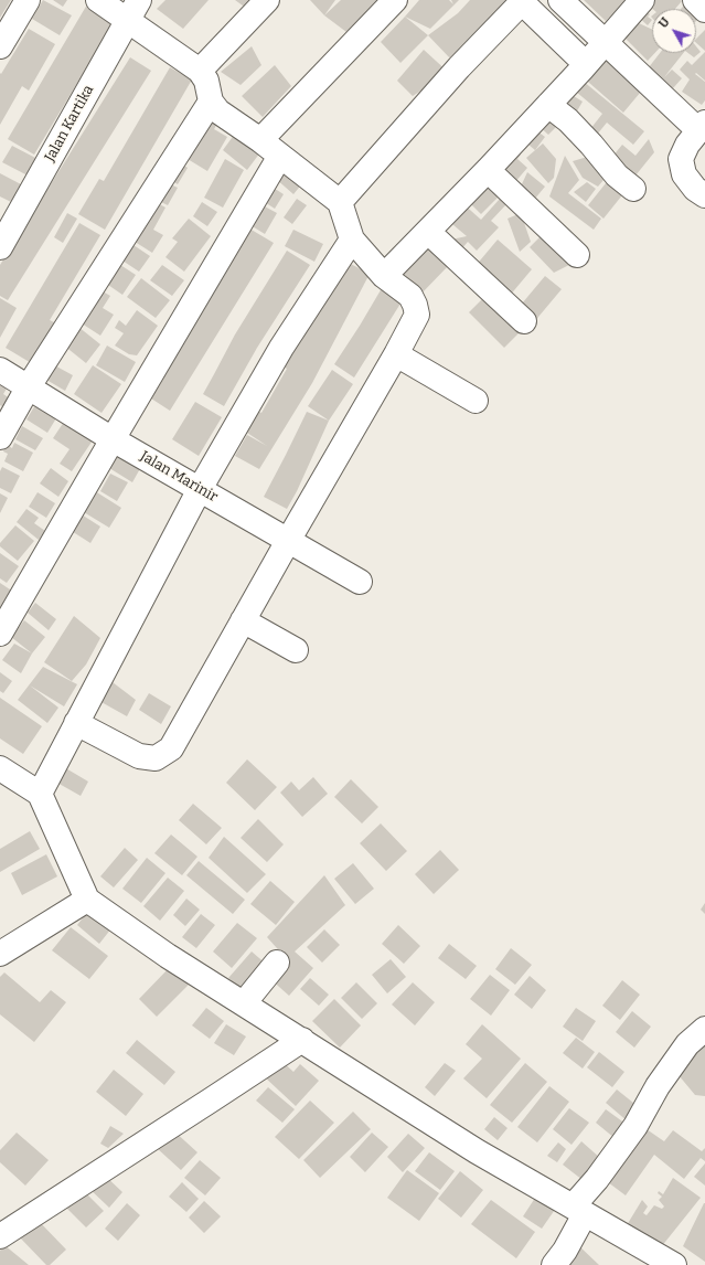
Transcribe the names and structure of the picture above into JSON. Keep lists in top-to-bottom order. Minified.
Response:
{"streets":{"street":["Jalan Kartika","Jalan Marinir"]},"north":"top left"}
